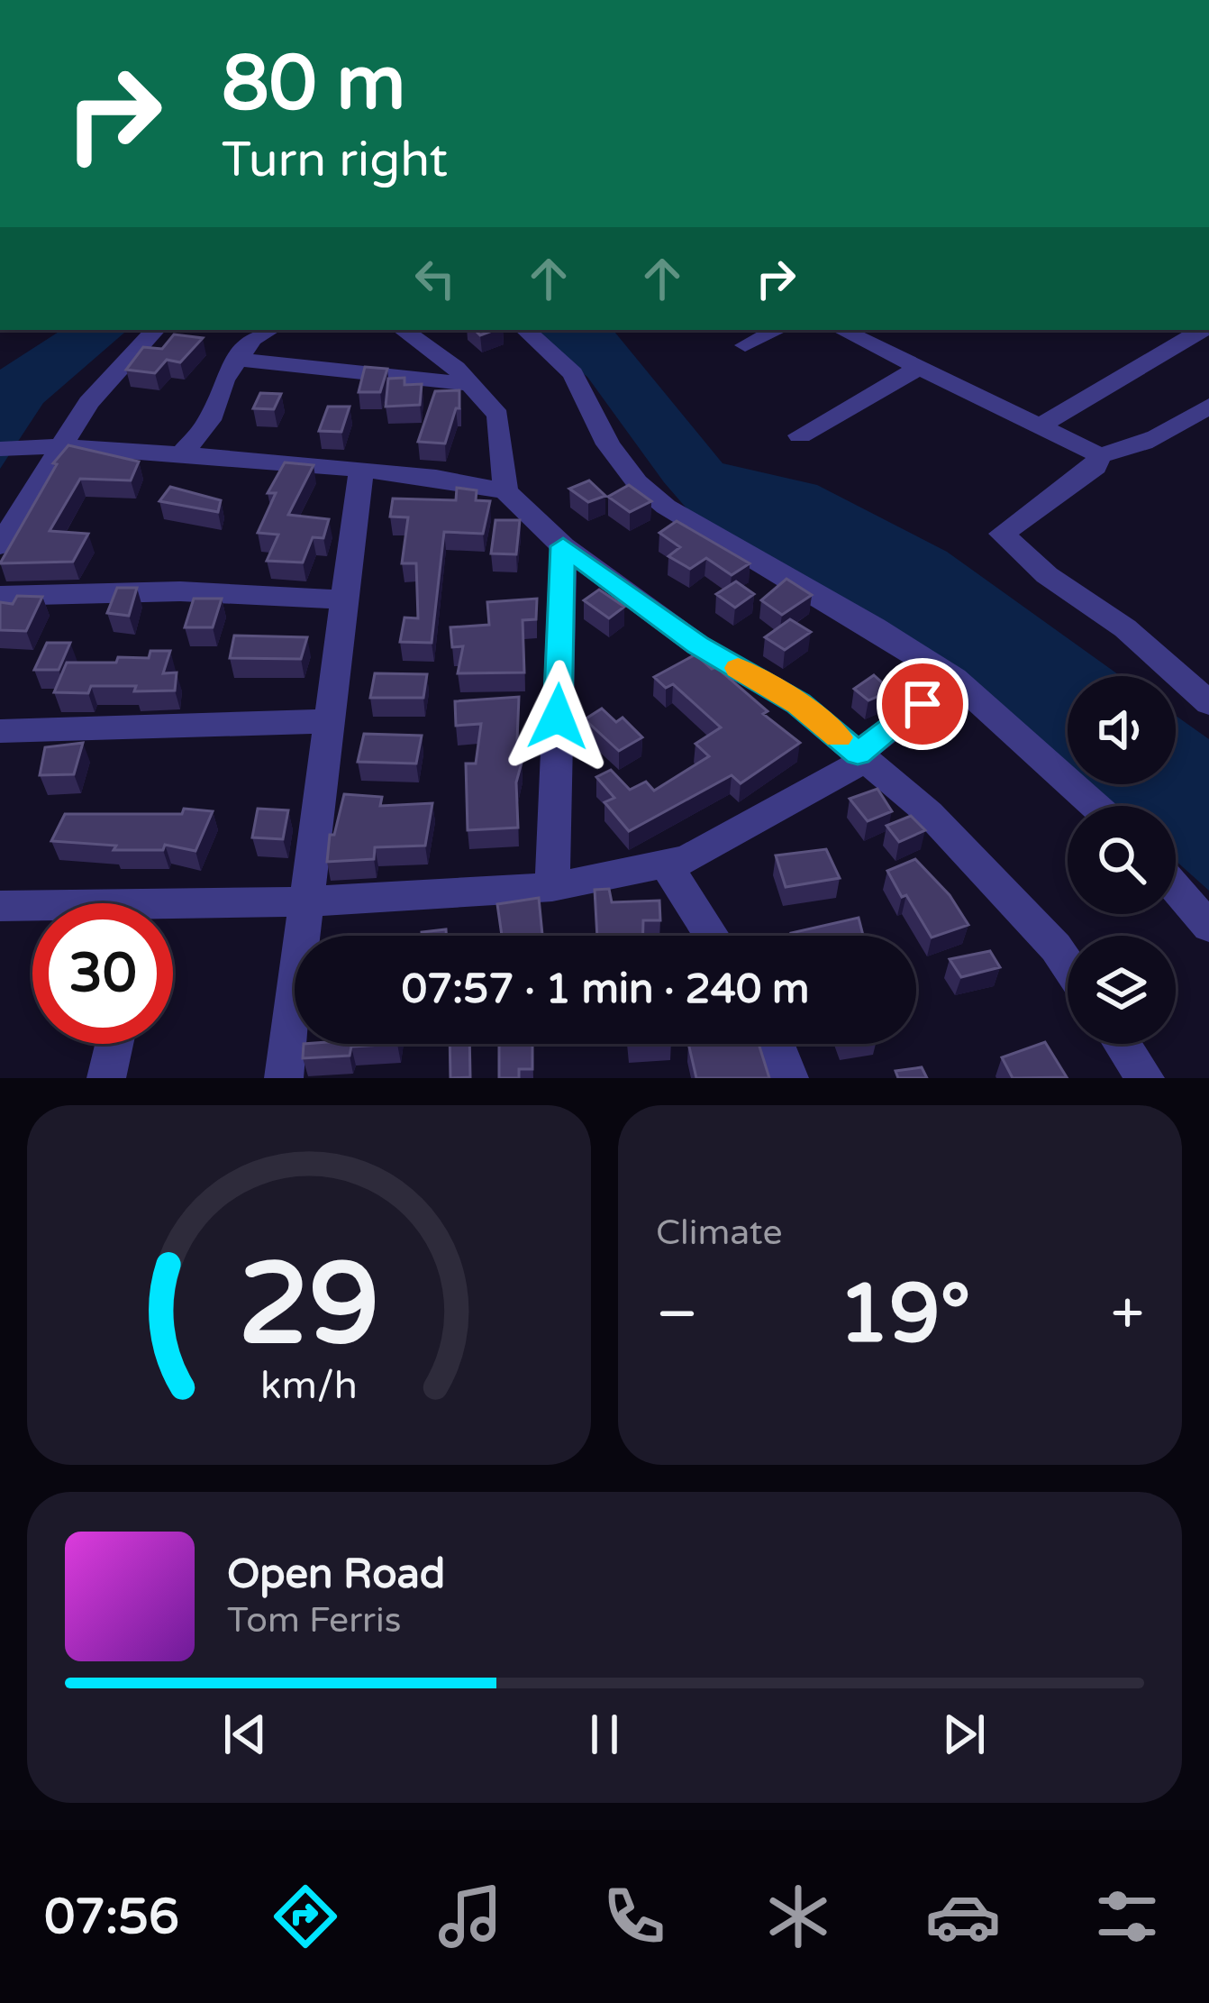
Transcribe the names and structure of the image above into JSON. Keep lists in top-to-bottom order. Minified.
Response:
{"page":{"turn":["80 m","Turn right"],"limit":"30","trip":"07:57 · 1 min · 240 m","tile":"Climate","heat":["−","19°","+"],"song":["Open Road","Tom Ferris"],"tabs":"07:56","gauge":["29","km/h"]}}
